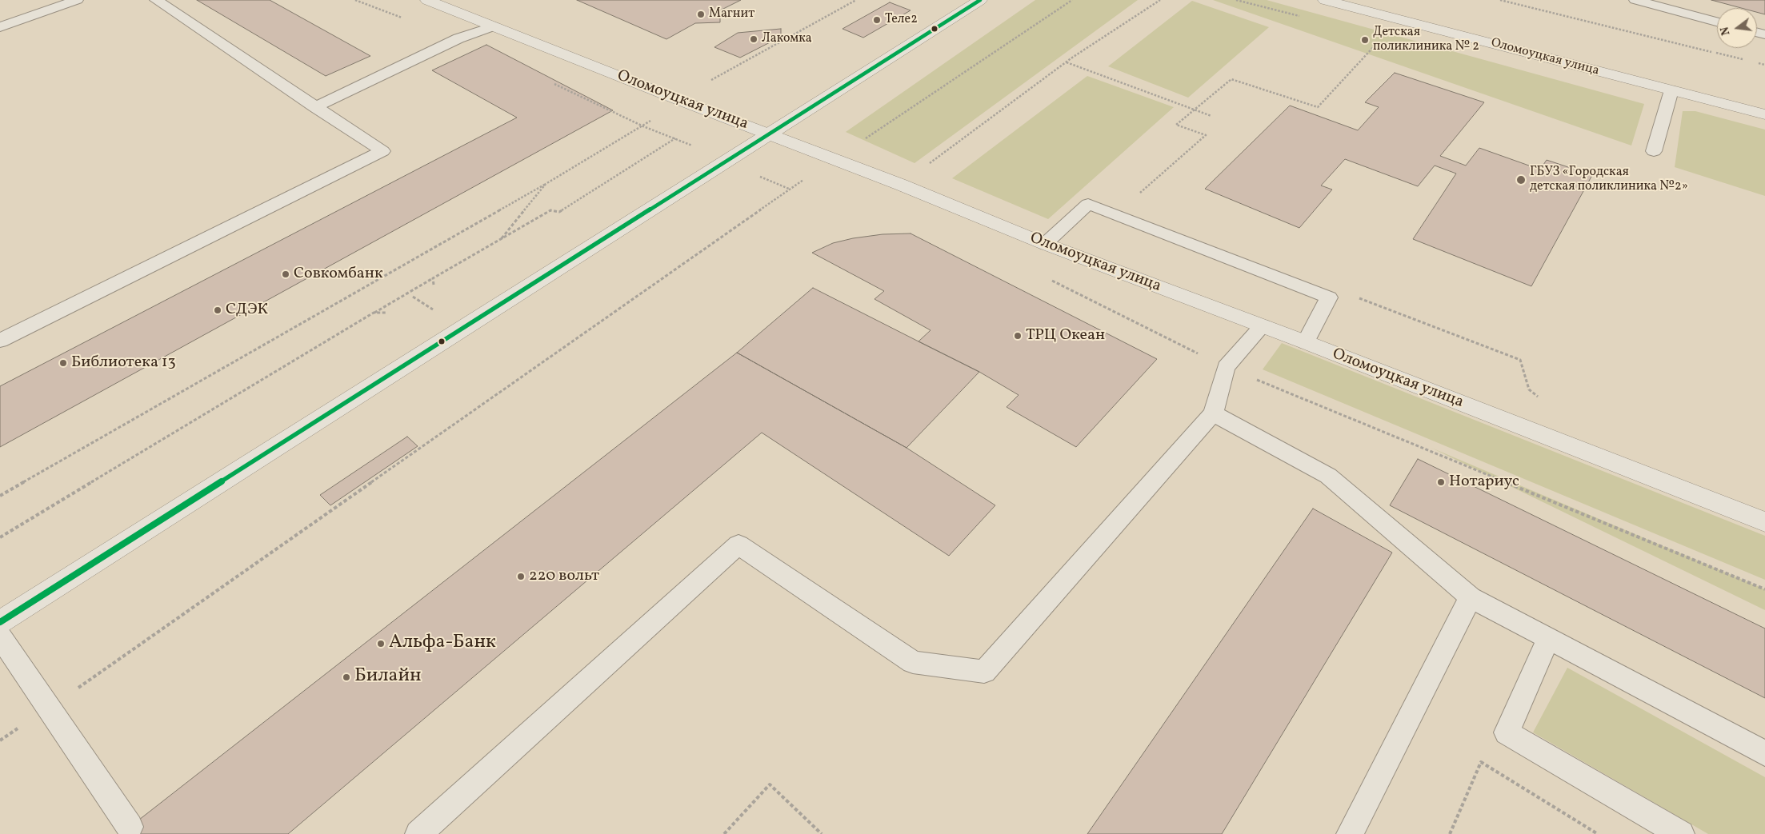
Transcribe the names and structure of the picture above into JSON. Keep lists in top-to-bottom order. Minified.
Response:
{"streets":{"street":["Оломоуцкая улица"]},"places":["Магнит","Теле2","Лакомка","Детская поликлиника № 2","ГБУЗ «Городская детская поликлиника №2»","Совкомбанк","СДЭК","ТРЦ Океан","Библиотека 13","Нотариус","220 вольт","Альфа-Банк","Билайн"],"north":"left"}
